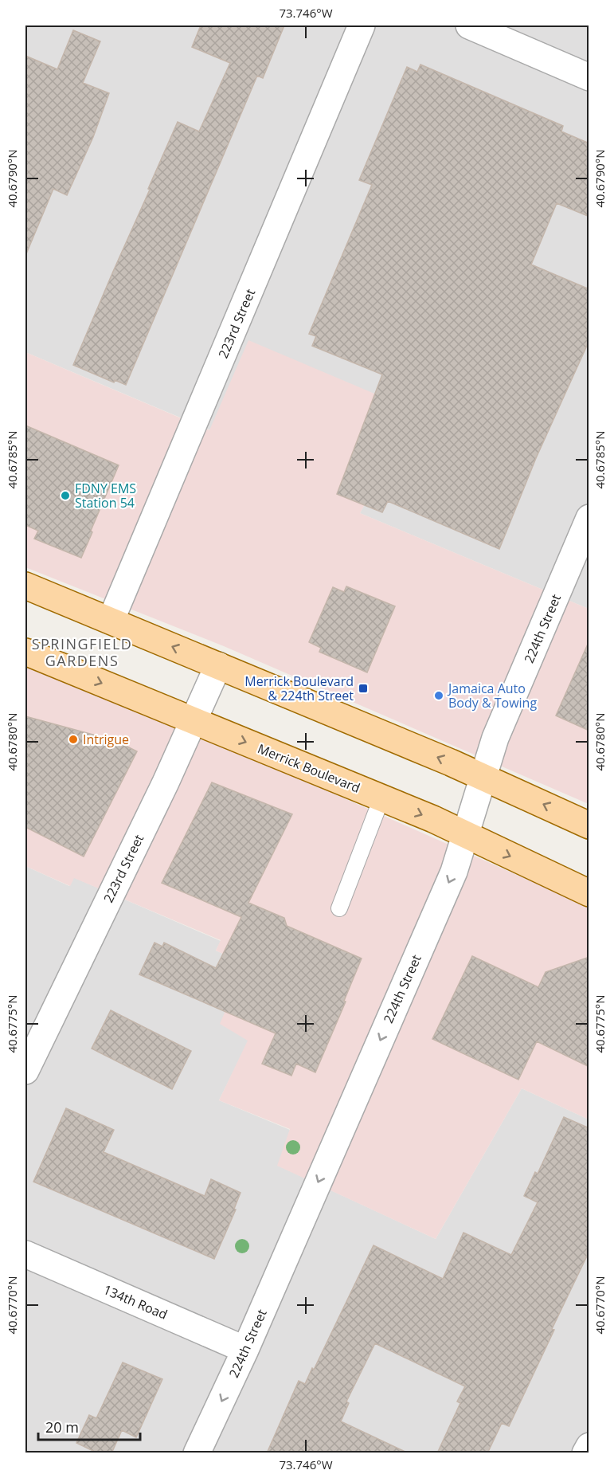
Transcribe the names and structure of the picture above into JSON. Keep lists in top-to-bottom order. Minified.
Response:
{"streets":{"main road":["Merrick Boulevard"],"street":["223rd Street","224th Street","134th Road"]},"crossings":[["223rd Street","Merrick Boulevard"],["224th Street","Merrick Boulevard"],["224th Street","134th Road"]],"one_way":["224th Street"],"districts":["SPRINGFIELD GARDENS"],"places":{"other":["FDNY EMS Station 54","Jamaica Auto Body & Towing","Intrigue"],"transit":["Merrick Boulevard & 224th Street"]},"scale_bar":"20 m","coordinates":["73.746°W","40.6790°N","40.6785°N","40.6780°N","40.6775°N","40.6770°N"]}
